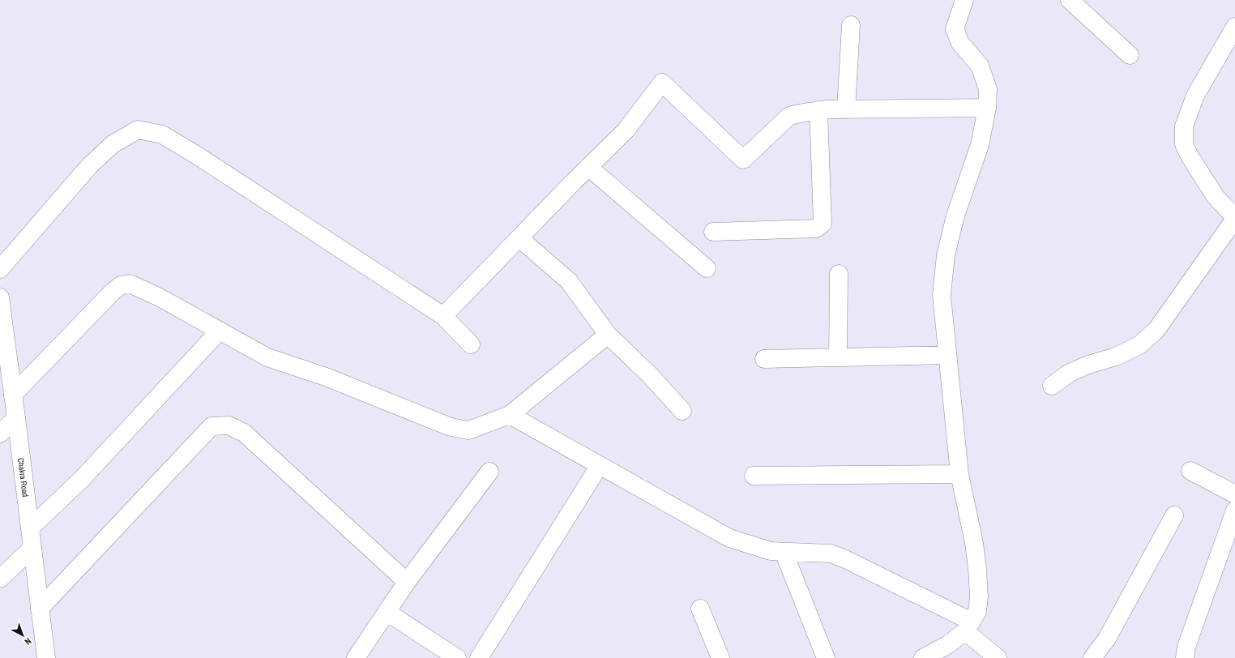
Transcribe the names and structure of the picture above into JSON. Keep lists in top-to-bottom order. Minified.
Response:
{"streets":{"street":["Chakra Road"]},"north":"bottom right"}
